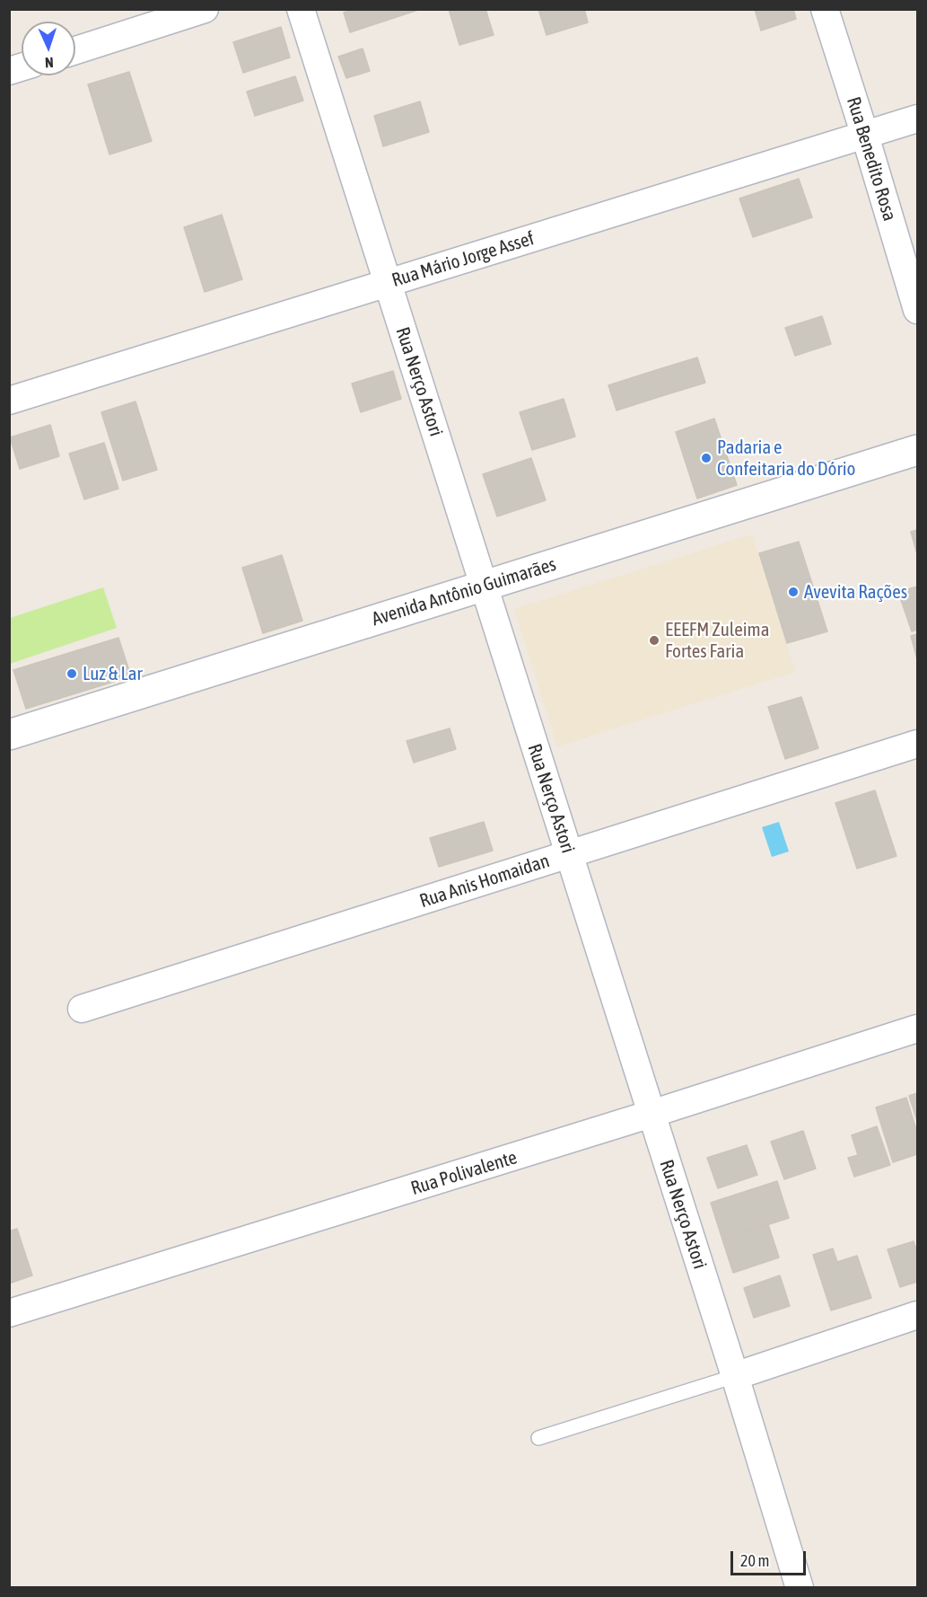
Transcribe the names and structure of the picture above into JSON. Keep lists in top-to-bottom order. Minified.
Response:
{"streets":{"street":["Rua Benedito Rosa","Rua Mário Jorge Assef","Rua Nerço Astori","Avenida Antônio Guimarães","Rua Anis Homaidan","Rua Polivalente"]},"crossings":[["Rua Benedito Rosa","Rua Mário Jorge Assef"],["Rua Mário Jorge Assef","Rua Nerço Astori"],["Rua Nerço Astori","Avenida Antônio Guimarães"],["Rua Nerço Astori","Rua Anis Homaidan"],["Rua Nerço Astori","Rua Polivalente"]],"places":["Padaria e Confeitaria do Dório","Avevita Rações","EEEFM Zuleima Fortes Faria","Luz & Lar"],"scale_bar":"20 m","north":"bottom"}
